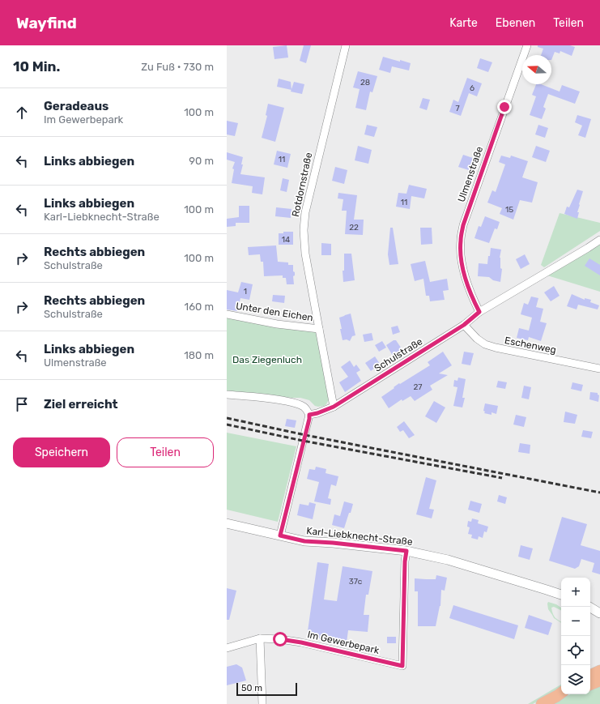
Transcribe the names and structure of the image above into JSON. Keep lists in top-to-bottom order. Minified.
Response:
{"streets":{"street":["Ulmenstraße","Rotdornstraße","Unter den Eichen","Eschenweg","Schulstraße","Karl-Liebknecht-Straße","Im Gewerbepark"]},"crossings":[["Ulmenstraße","Schulstraße"],["Rotdornstraße","Unter den Eichen"],["Rotdornstraße","Schulstraße"],["Eschenweg","Schulstraße"],["Karl-Liebknecht-Straße","Im Gewerbepark"]],"parks":["Das Ziegenluch"],"house_numbers":["28","6","7","11","11","15","22","14","1","27","37c"],"scale_bar":"50 m","north":"left","page":{"header":"Wayfind","nav":["Karte","Ebenen","Teilen"],"heading":["10 Min.","Zu Fuß · 730 m"],"list":[["Geradeaus","Im Gewerbepark","100 m"],["Links abbiegen","90 m"],["Links abbiegen","Karl-Liebknecht-Straße","100 m"],["Rechts abbiegen","Schulstraße","100 m"],["Rechts abbiegen","Schulstraße","160 m"],["Links abbiegen","Ulmenstraße","180 m"],"Ziel erreicht"],"buttons":["Speichern","Teilen"],"map_buttons":["+","−"],"scale":"50 m"}}
